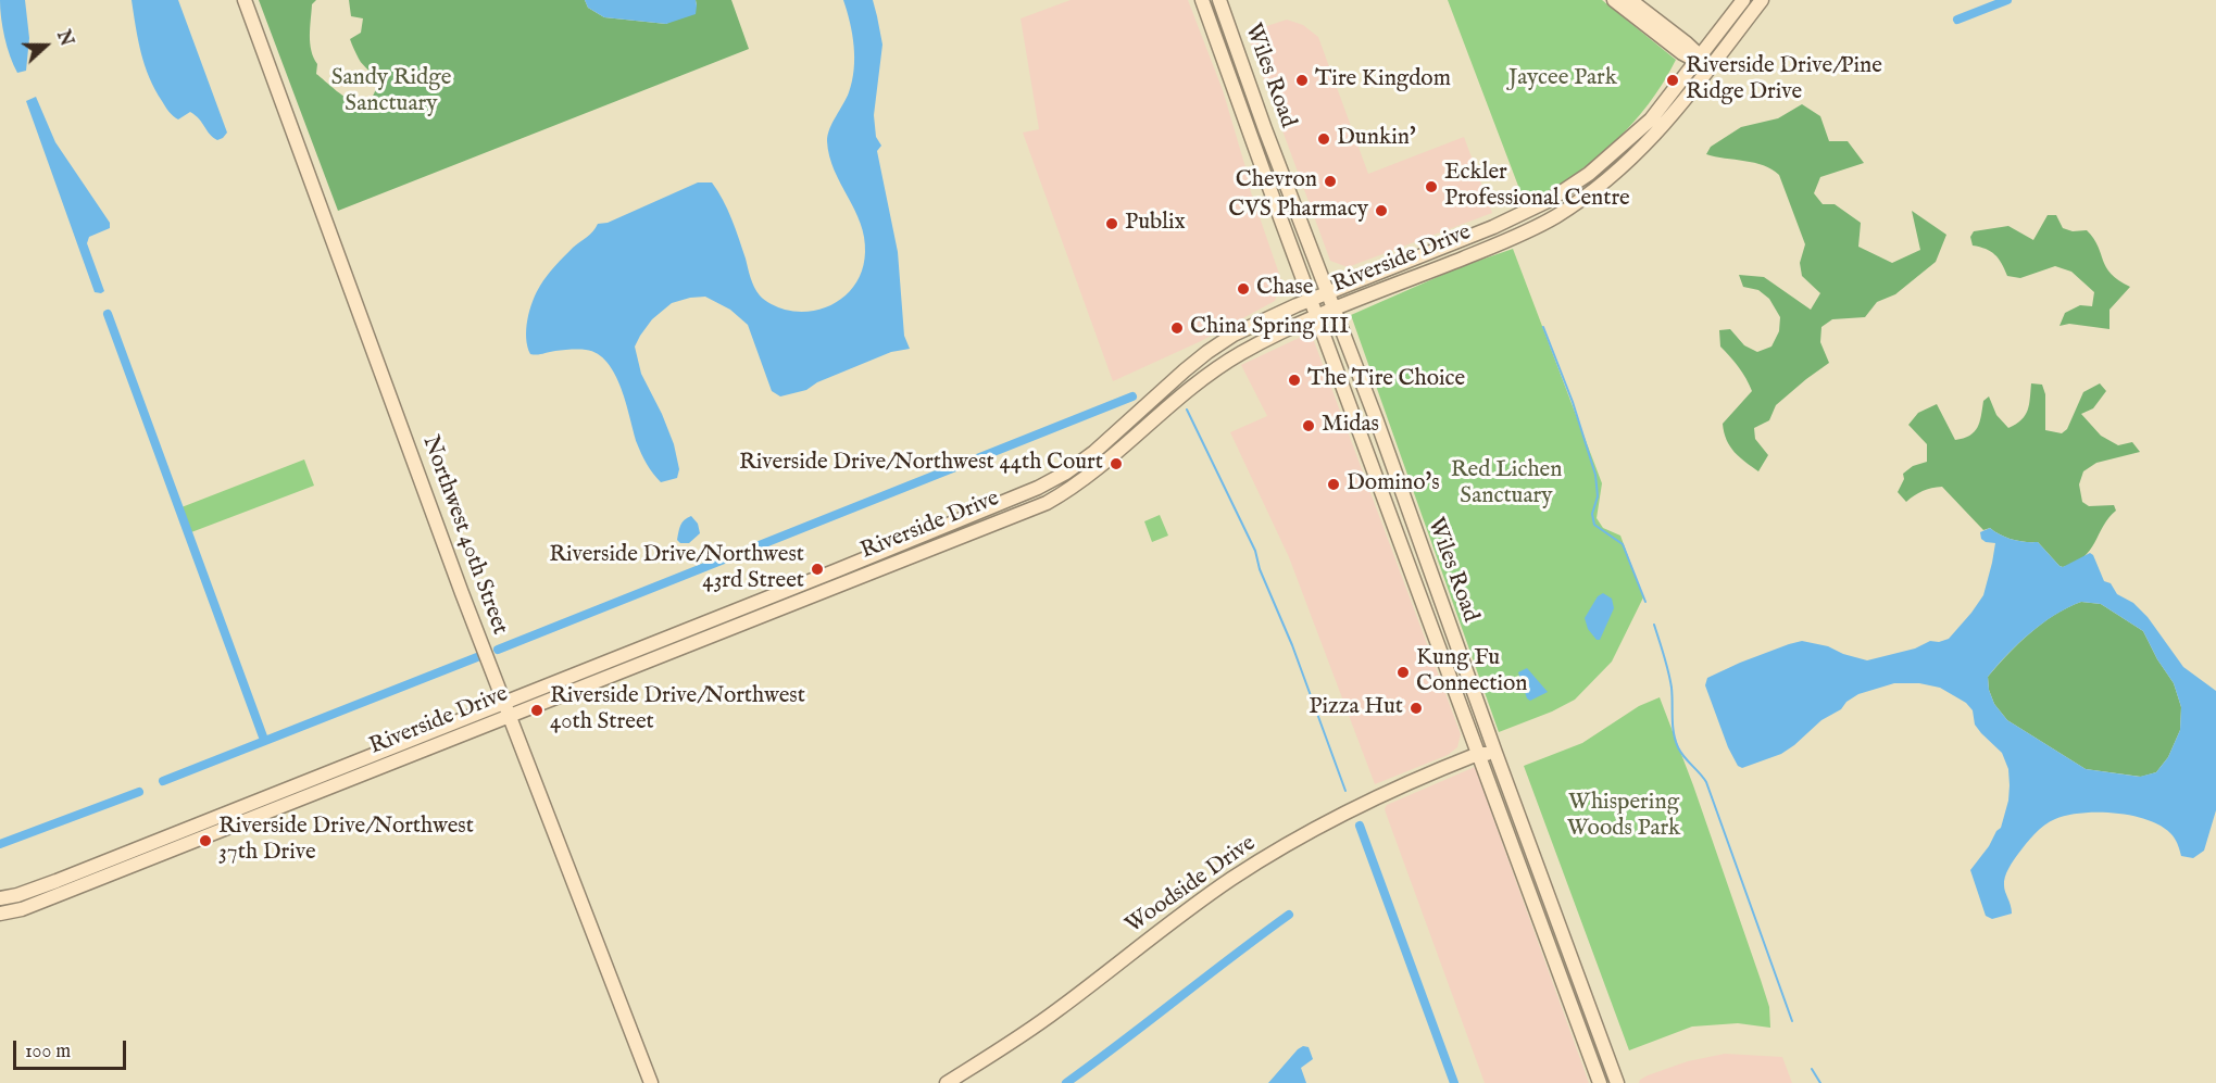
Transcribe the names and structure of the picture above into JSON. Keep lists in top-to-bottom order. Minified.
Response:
{"streets":{"street":["Wiles Road","Riverside Drive","Northwest 40th Street","Woodside Drive"]},"crossings":[["Wiles Road","Riverside Drive"],["Wiles Road","Woodside Drive"],["Riverside Drive","Northwest 40th Street"]],"parks":["Sandy Ridge Sanctuary","Jaycee Park","Red Lichen Sanctuary","Whispering Woods Park"],"places":["Tire Kingdom","Riverside Drive/Pine Ridge Drive","Dunkin'","Chevron","Eckler Professional Centre","CVS Pharmacy","Publix","Chase","China Spring III","The Tire Choice","Midas","Riverside Drive/Northwest 44th Court","Domino's","Riverside Drive/Northwest 43rd Street","Kung Fu Connection","Pizza Hut","Riverside Drive/Northwest 40th Street","Riverside Drive/Northwest 37th Drive"],"scale_bar":"100 m","north":"right"}
